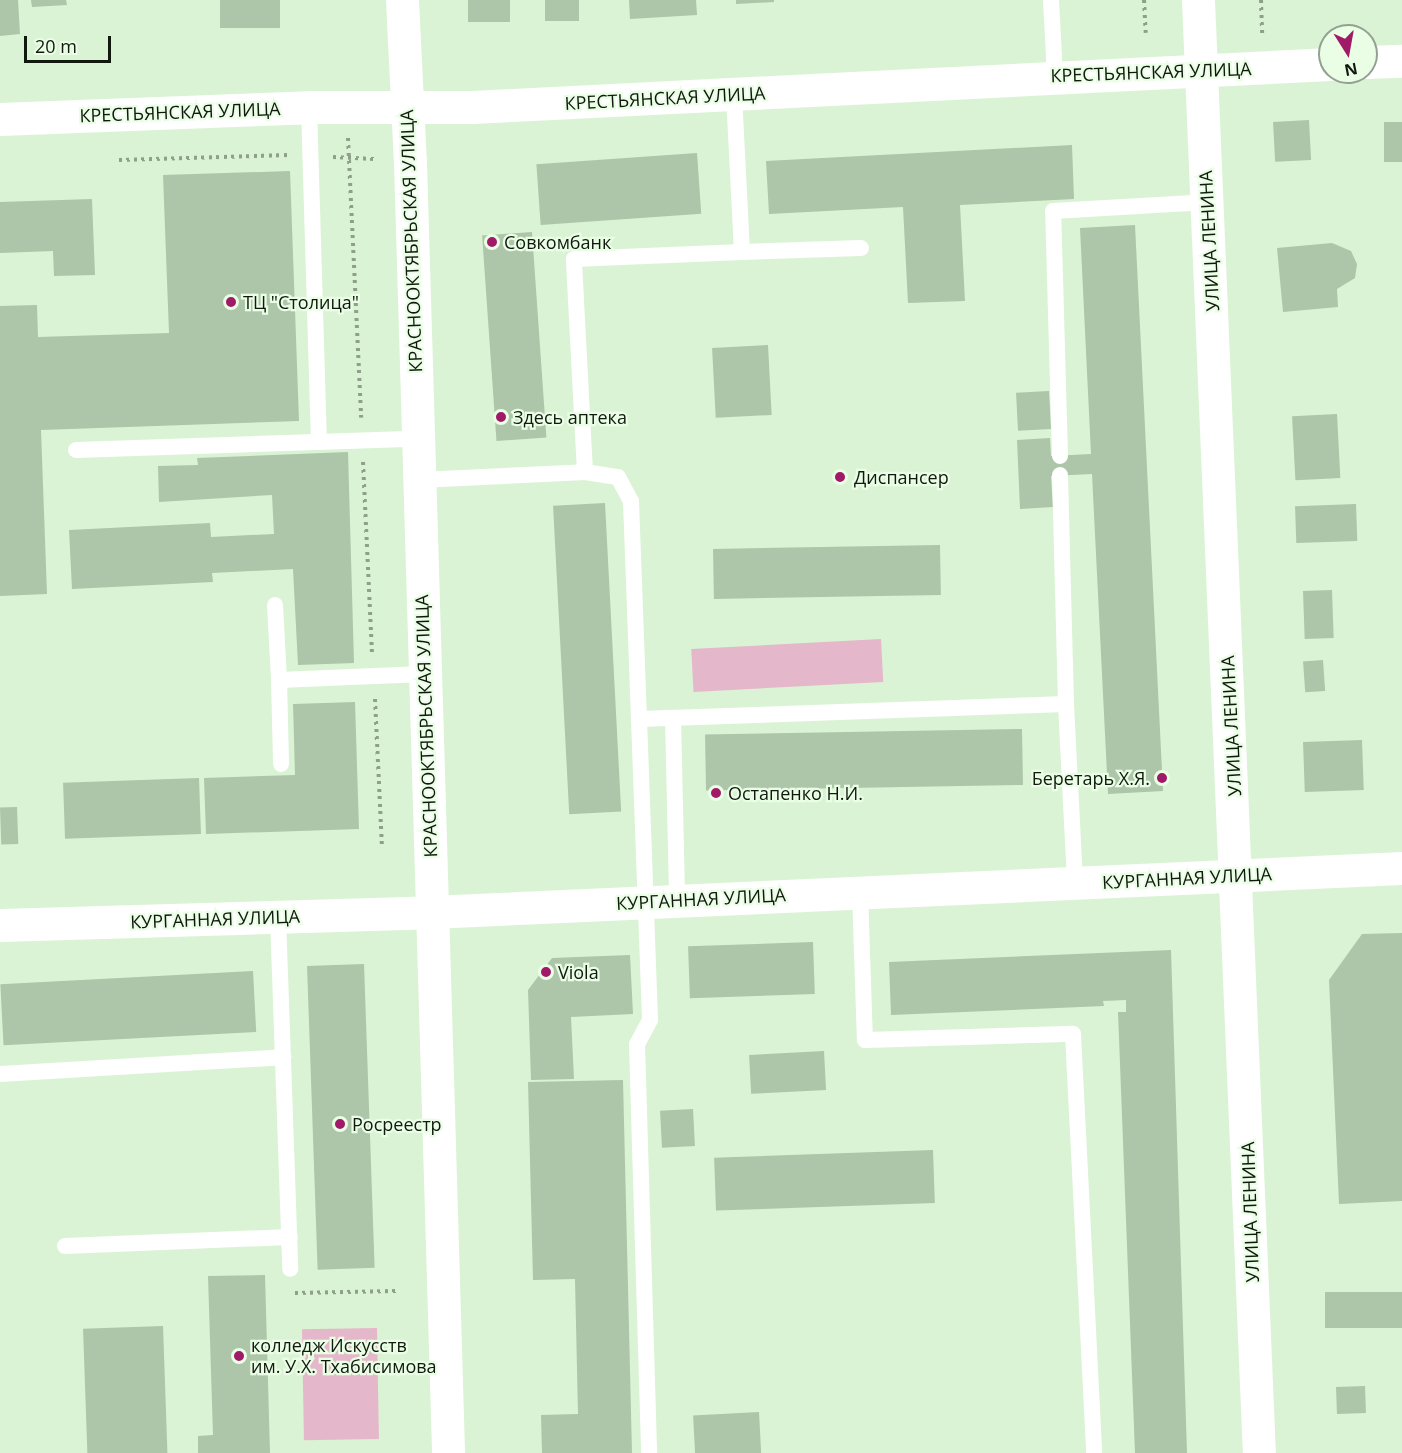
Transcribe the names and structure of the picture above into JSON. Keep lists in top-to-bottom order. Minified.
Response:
{"streets":{"street":["КРЕСТЬЯНСКАЯ УЛИЦА","КРАСНООКТЯБРЬСКАЯ УЛИЦА","УЛИЦА ЛЕНИНА","КУРГАННАЯ УЛИЦА"]},"crossings":[["КРЕСТЬЯНСКАЯ УЛИЦА","КРАСНООКТЯБРЬСКАЯ УЛИЦА"],["КРЕСТЬЯНСКАЯ УЛИЦА","УЛИЦА ЛЕНИНА"],["КРАСНООКТЯБРЬСКАЯ УЛИЦА","КУРГАННАЯ УЛИЦА"],["УЛИЦА ЛЕНИНА","КУРГАННАЯ УЛИЦА"]],"places":["Совкомбанк","ТЦ \"Столица\"","Здесь аптека","Диспансер","Беретарь Х.Я.","Остапенко Н.И.","Viola","Росреестр","колледж Искусств им. У.Х. Тхабисимова"],"scale_bar":"20 m","north":"bottom"}
